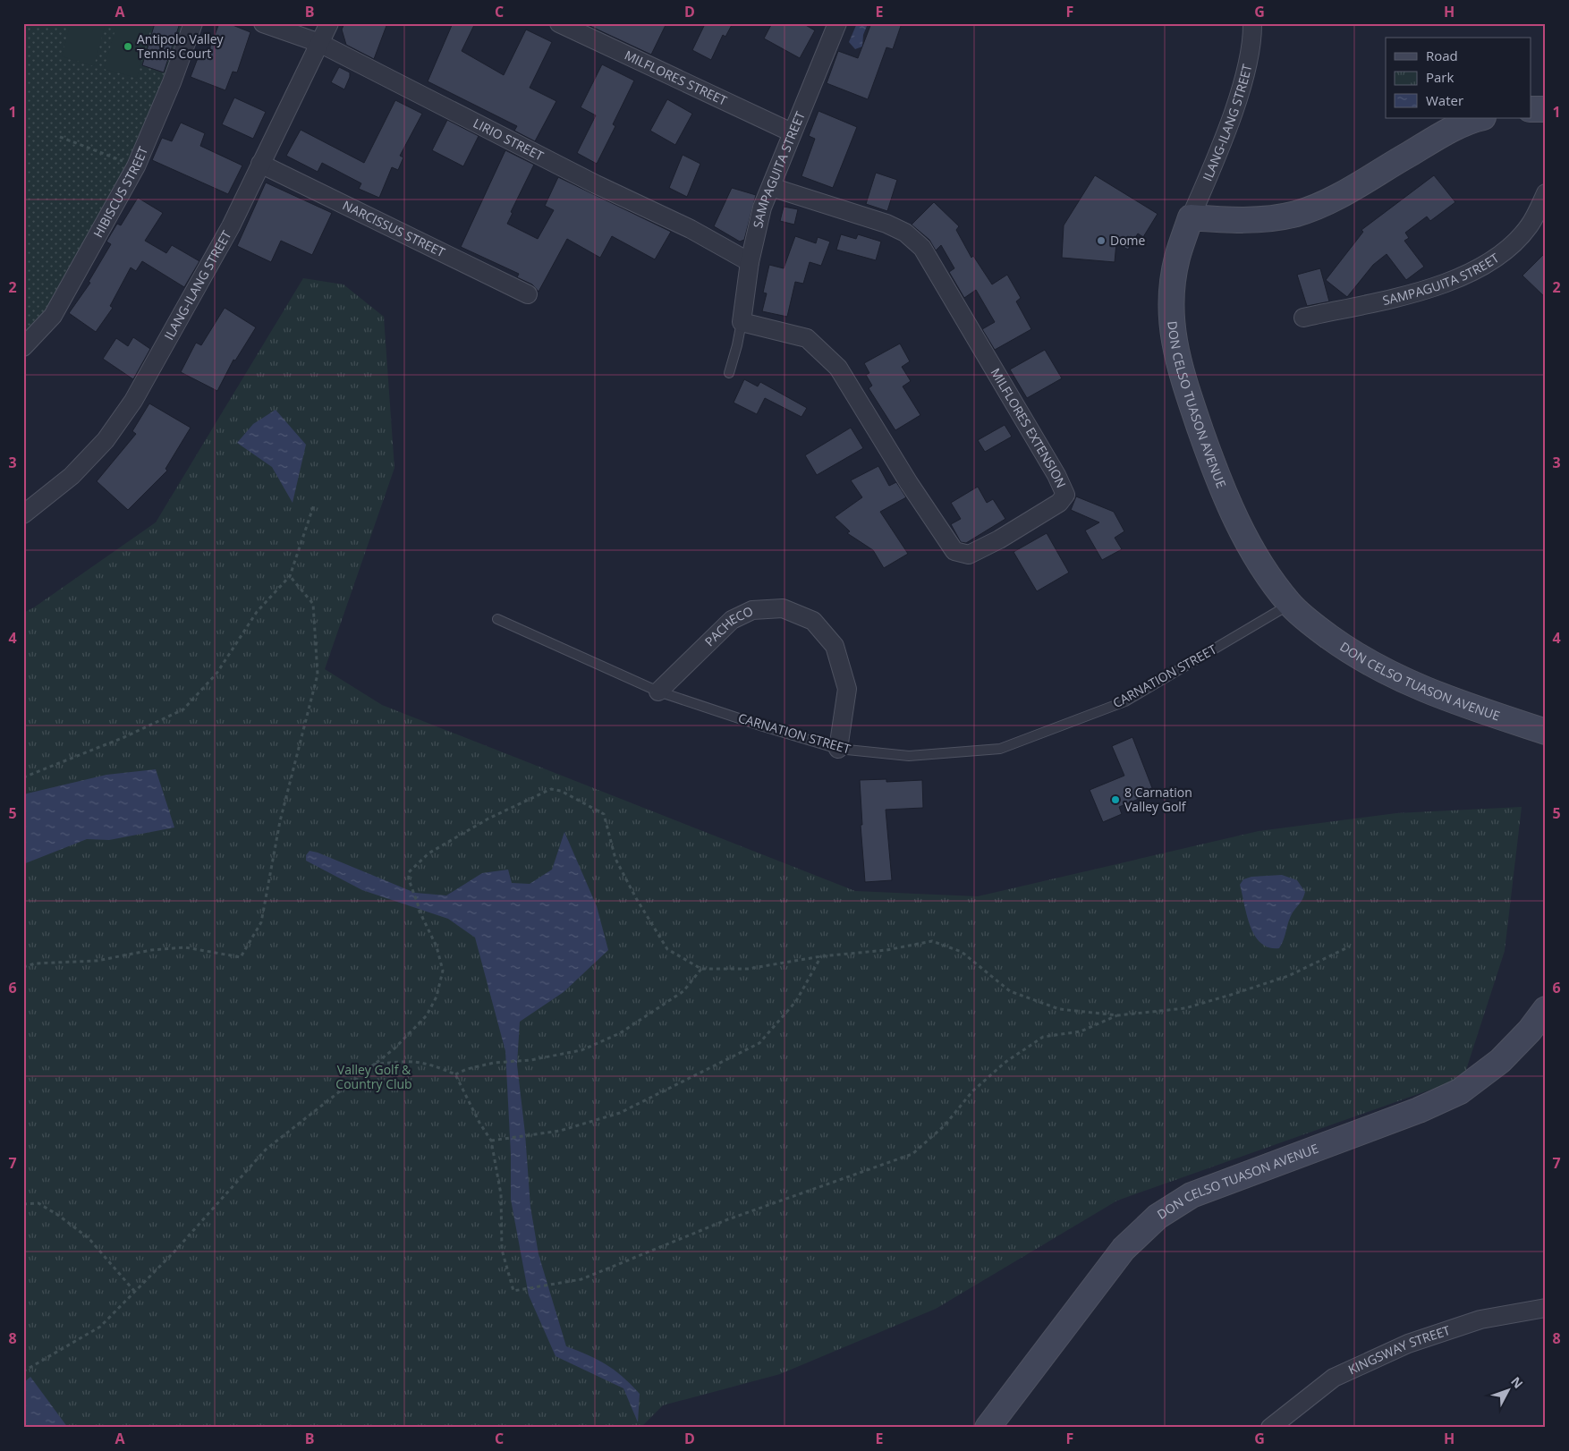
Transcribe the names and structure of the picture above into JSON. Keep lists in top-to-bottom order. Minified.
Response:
{"streets":{"street":["MILFLORES STREET","ILANG-ILANG STREET","LIRIO STREET","SAMPAGUITA STREET","HIBISCUS STREET","NARCISSUS STREET","DON CELSO TUASON AVENUE","MILFLORES EXTENSION","PACHECO","KINGSWAY STREET"],"lane":["CARNATION STREET"]},"crossings":[["MILFLORES STREET","SAMPAGUITA STREET"],["ILANG-ILANG STREET","LIRIO STREET"],["ILANG-ILANG STREET","NARCISSUS STREET"],["ILANG-ILANG STREET","DON CELSO TUASON AVENUE"],["LIRIO STREET","SAMPAGUITA STREET"],["SAMPAGUITA STREET","MILFLORES EXTENSION"],["DON CELSO TUASON AVENUE","CARNATION STREET"],["PACHECO","CARNATION STREET"]],"parks":["Valley Golf & Country Club"],"places":["Antipolo Valley Tennis Court","Dome","8 Carnation Valley Golf"],"legend":["Road","Park","Water"],"north":"top right","grid":{"columns":["A","B","C","D","E","F","G","H"],"rows":["1","2","3","4","5","6","7","8"]}}
